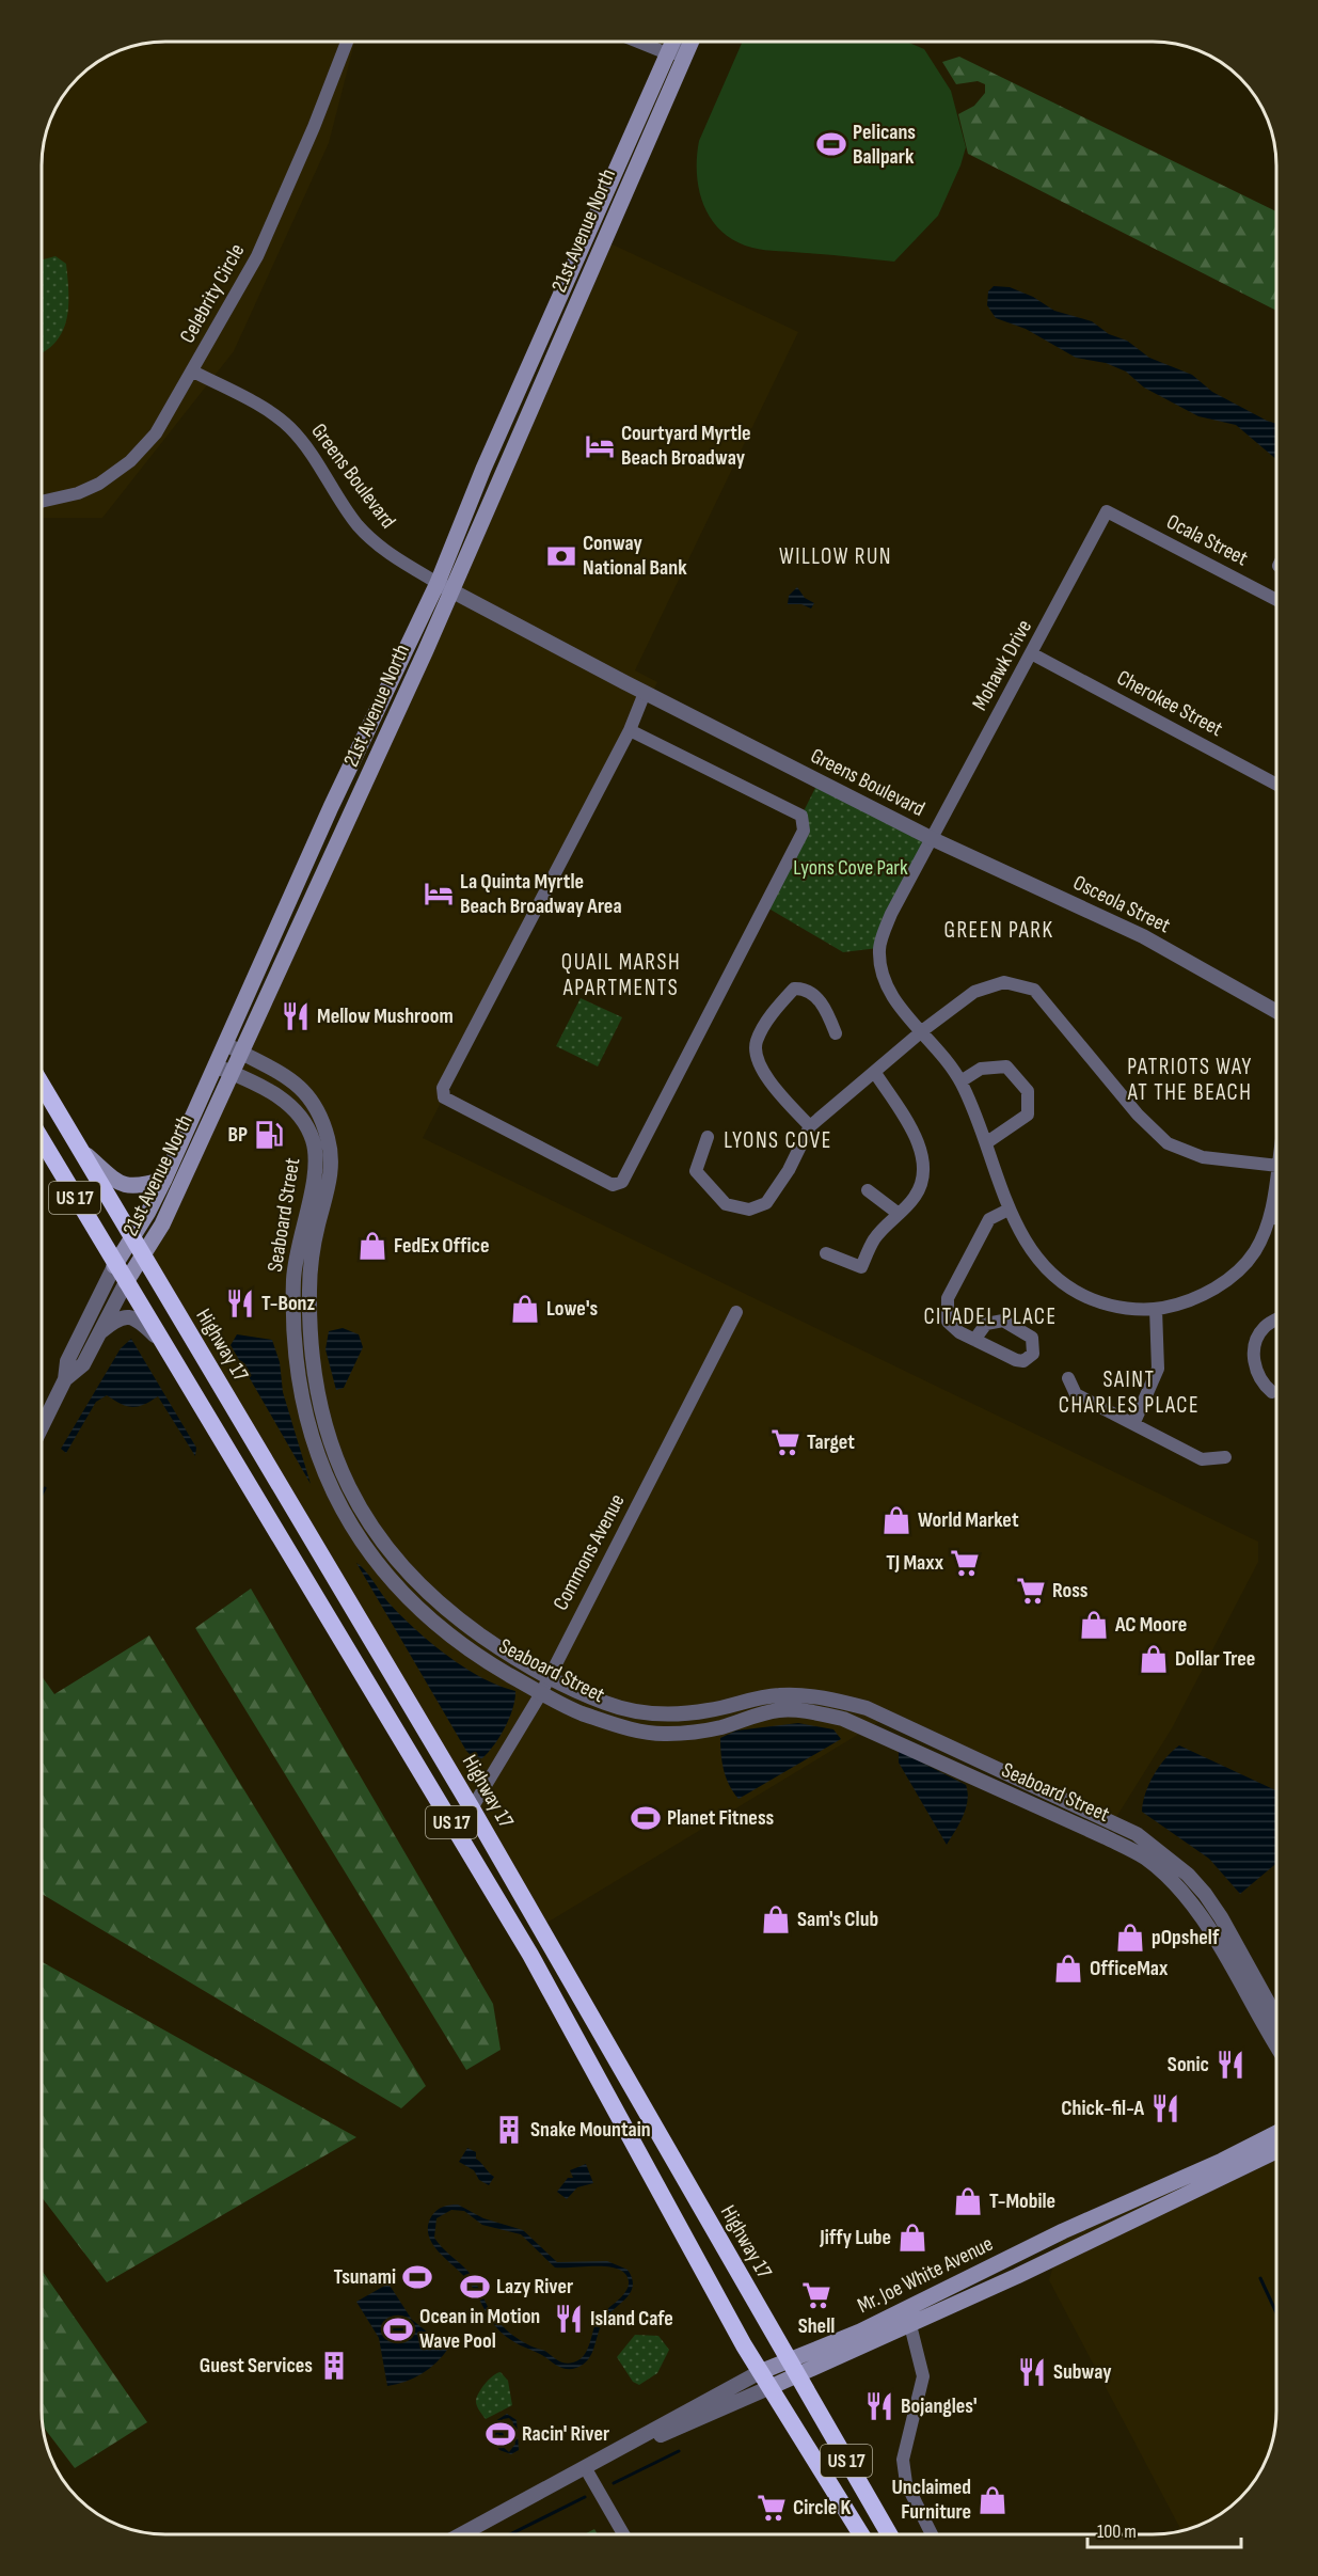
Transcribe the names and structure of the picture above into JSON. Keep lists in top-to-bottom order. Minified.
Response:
{"streets":{"highway":["US 17","Highway 17"],"main road":["21st Avenue North","Mr. Joe White Avenue"],"street":["Celebrity Circle","Greens Boulevard","Ocala Street","Mohawk Drive","Cherokee Street","Osceola Street","Seaboard Street","Commons Avenue"]},"crossings":[["21st Avenue North","Greens Boulevard"],["21st Avenue North","Seaboard Street"],["21st Avenue North","Highway 17"],["Celebrity Circle","Greens Boulevard"],["Greens Boulevard","Mohawk Drive"],["Greens Boulevard","Osceola Street"],["Ocala Street","Mohawk Drive"],["Mohawk Drive","Cherokee Street"],["Mohawk Drive","Osceola Street"],["Seaboard Street","Commons Avenue"],["Highway 17","Commons Avenue"],["Highway 17","Mr. Joe White Avenue"]],"districts":["WILLOW RUN","GREEN PARK","QUAIL MARSH APARTMENTS","PATRIOTS WAY AT THE BEACH","LYONS COVE","CITADEL PLACE","SAINT CHARLES PLACE"],"parks":["Lyons Cove Park"],"places":{"sports":["Pelicans Ballpark","Planet Fitness","Tsunami","Lazy River","Ocean in Motion Wave Pool","Racin' River"],"hotel":["Courtyard Myrtle Beach Broadway","La Quinta Myrtle Beach Broadway Area"],"bank":["Conway National Bank"],"restaurant":["Mellow Mushroom","T-Bonz","Sonic","Chick-fil-A","Island Cafe","Subway","Bojangles'"],"fuel station":["BP"],"shop":["FedEx Office","Lowe's","World Market","AC Moore","Dollar Tree","Sam's Club","pOpshelf","OfficeMax","T-Mobile","Jiffy Lube","Unclaimed Furniture"],"supermarket":["Target","TJ Maxx","Ross","Shell","Circle K"],"building":["Snake Mountain","Guest Services"]},"scale_bar":"100 m"}
